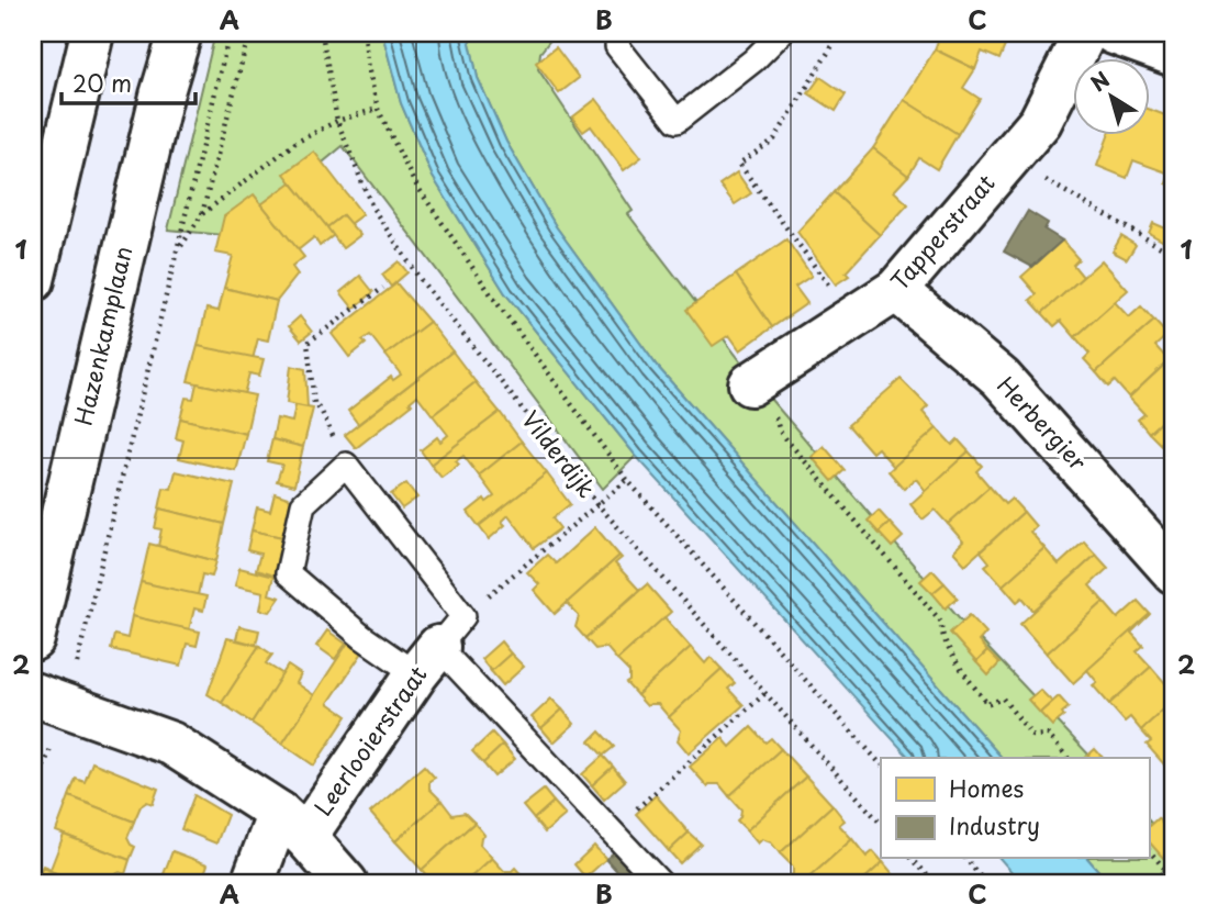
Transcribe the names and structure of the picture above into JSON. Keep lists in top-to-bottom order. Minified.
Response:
{"streets":{"street":["Tapperstraat","Hazenkamplaan","Herbergier","Leerlooierstraat"],"path":["Vilderdijk"]},"crossings":[["Tapperstraat","Herbergier"]],"legend":["Homes","Industry"],"scale_bar":"20 m","north":"top left","grid":{"columns":["A","B","C"],"rows":["1","2"]}}
